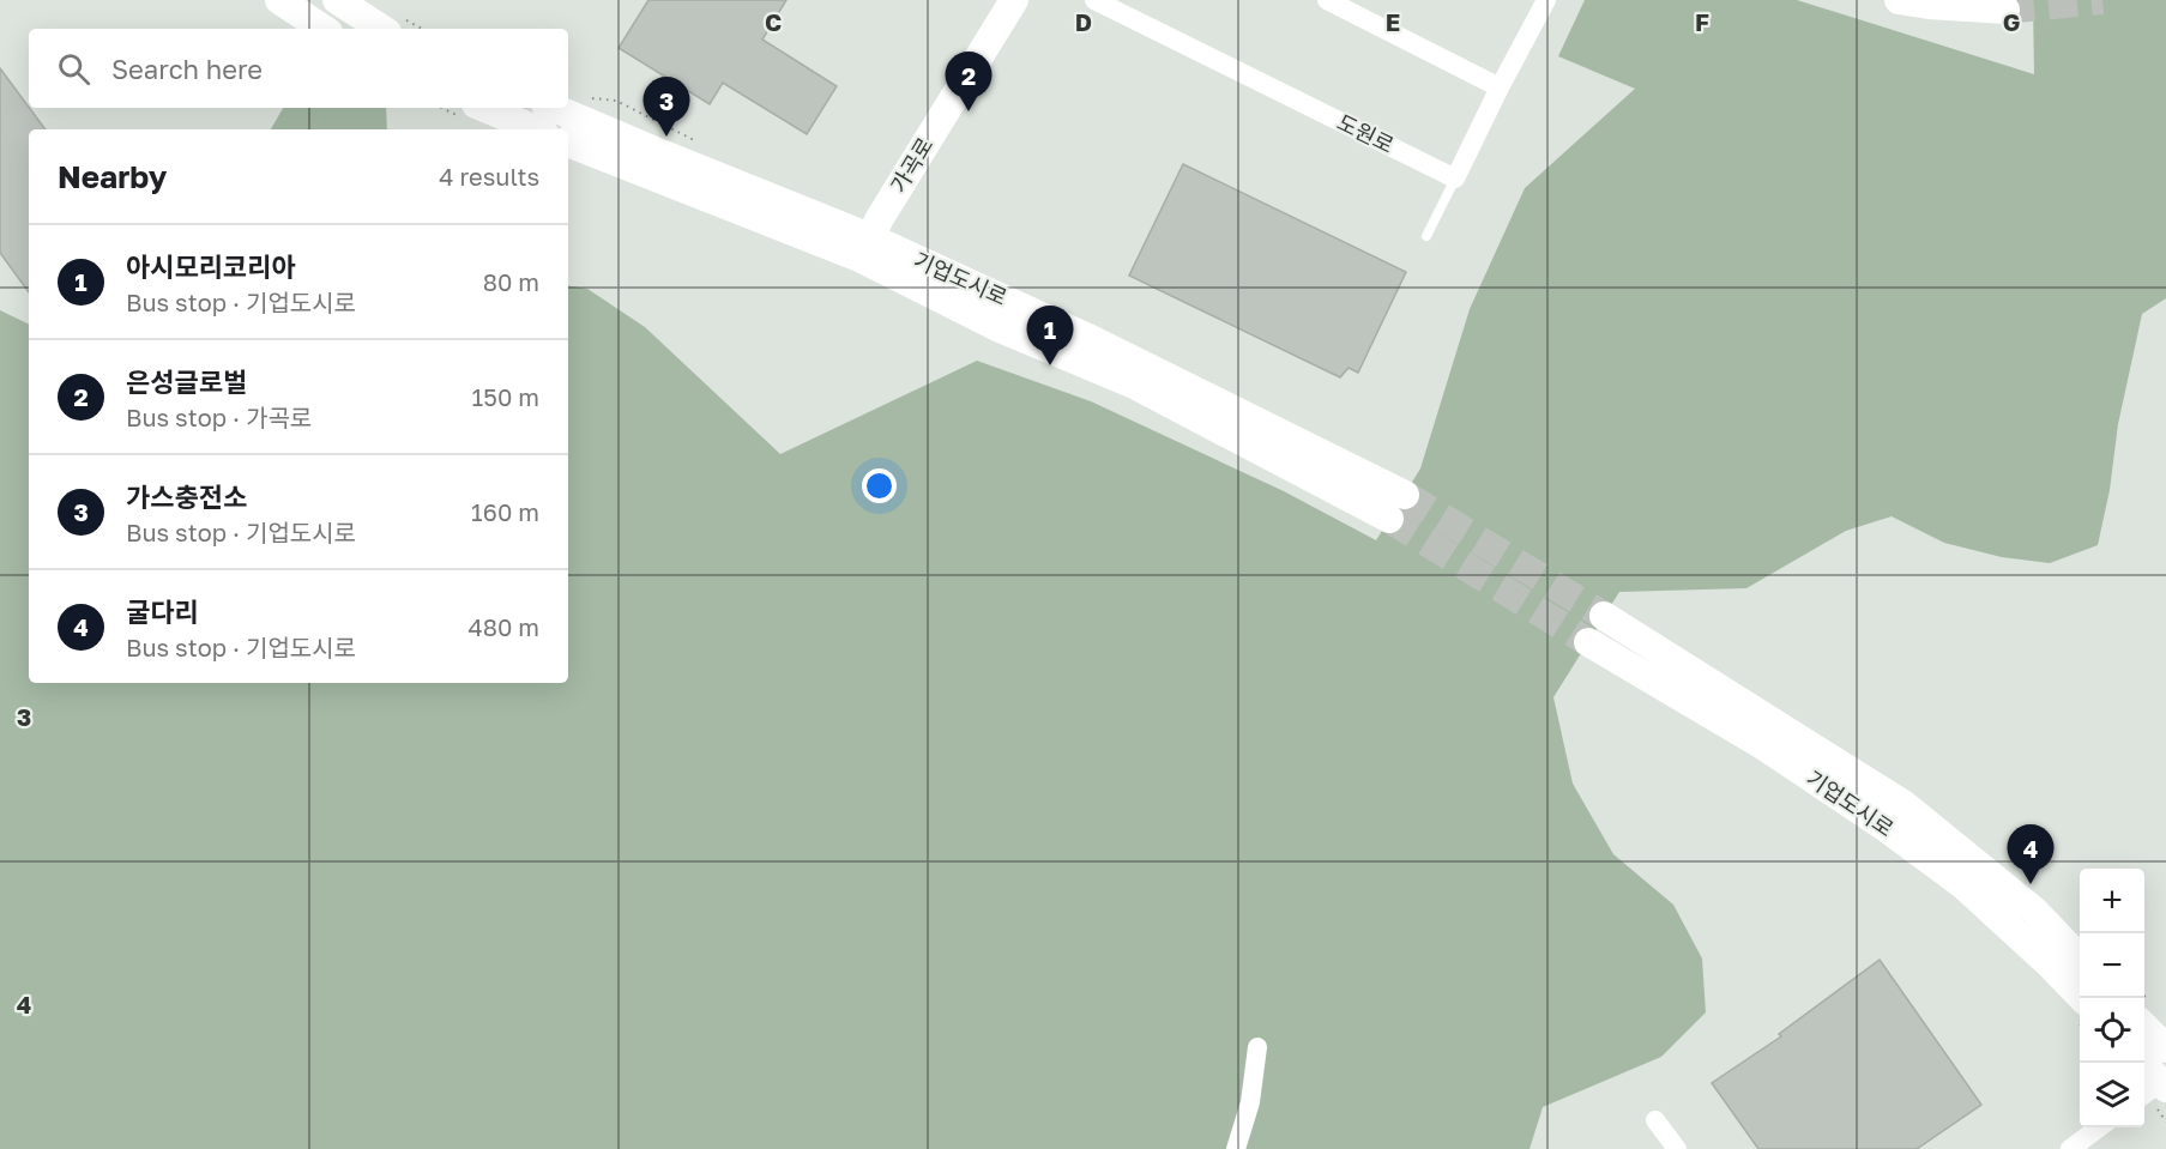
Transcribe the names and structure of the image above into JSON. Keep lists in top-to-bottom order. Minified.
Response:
{"streets":{"street":["도원로","가곡로","기업도시로"]},"crossings":[["가곡로","기업도시로"]],"page":{"search":"Search here","pins":["2","3","1","4"],"heading":["Nearby","4 results"],"list":[{"mark":"1","name":"아시모리코리아","note":"Bus stop · 기업도시로","value":"80 m"},{"mark":"2","name":"은성글로벌","note":"Bus stop · 가곡로","value":"150 m"},{"mark":"3","name":"가스충전소","note":"Bus stop · 기업도시로","value":"160 m"},{"mark":"4","name":"굴다리","note":"Bus stop · 기업도시로","value":"480 m"}],"map_buttons":["+","−"]},"grid":{"columns":["C","D","E","F","G"],"rows":["3","4"]}}
